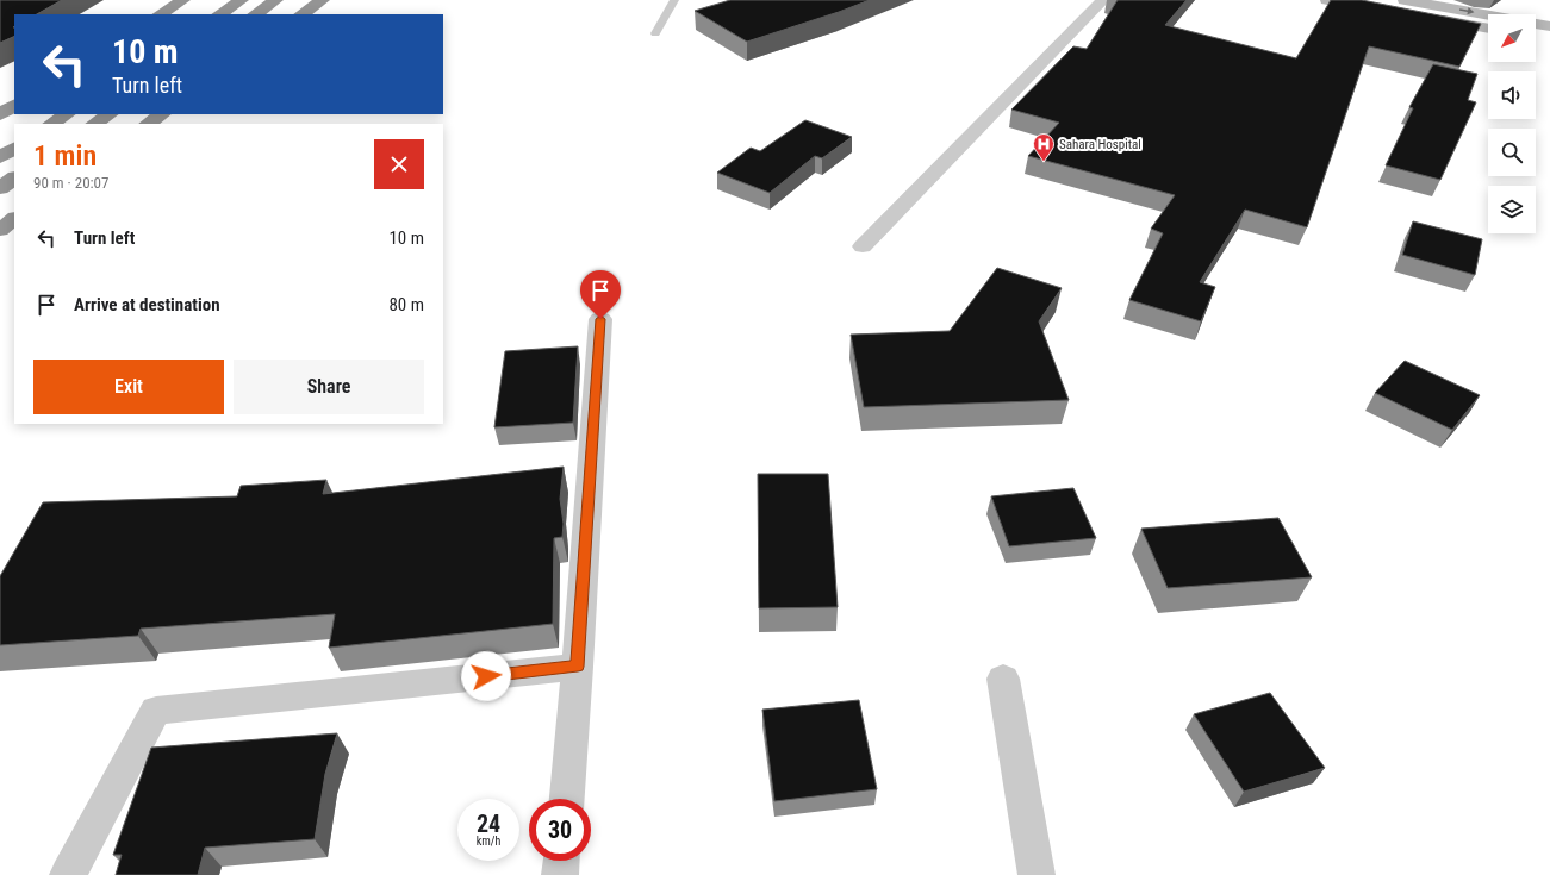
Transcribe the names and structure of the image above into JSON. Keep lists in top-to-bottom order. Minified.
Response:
{"places":{"hospital":["Sahara Hospital"]},"north":"bottom left","page":{"turn":["10 m","Turn left"],"heading":["1 min","90 m · 20:07"],"list":[{"name":"Turn left","value":"10 m"},{"name":"Arrive at destination","value":"80 m"}],"buttons":["Exit","Share"],"speed":"24 km/h","limit":"30"}}
